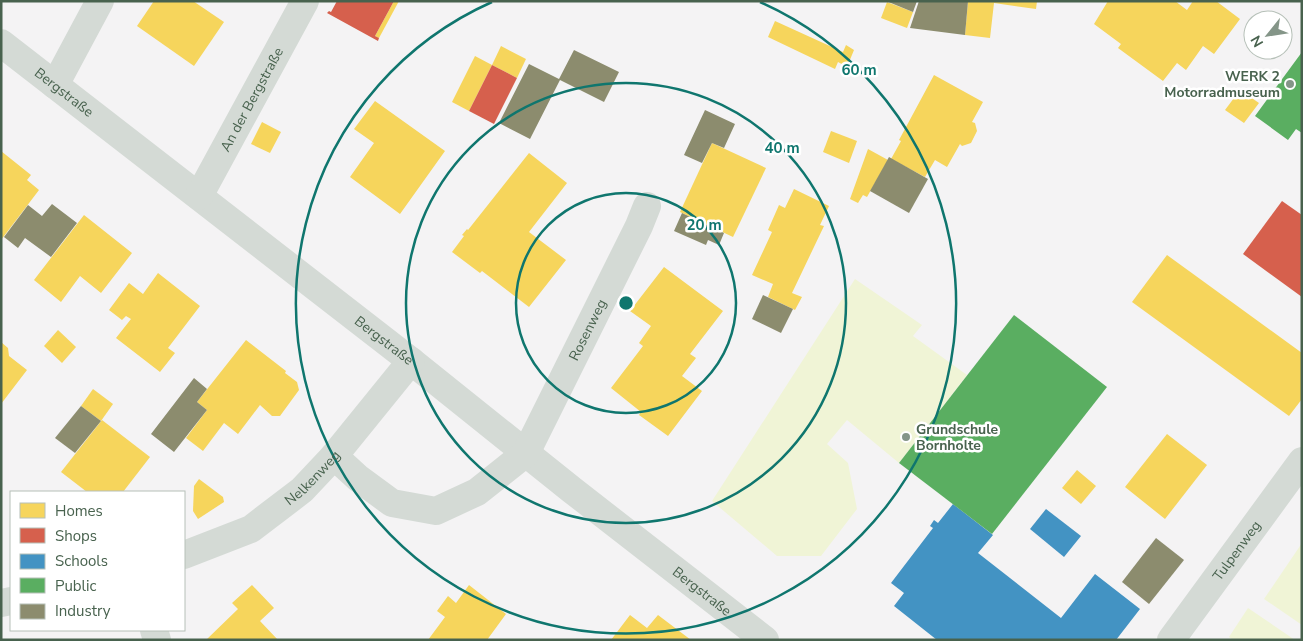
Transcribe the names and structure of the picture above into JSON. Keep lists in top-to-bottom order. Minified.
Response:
{"streets":{"street":["Bergstraße","An der Bergstraße","Rosenweg","Nelkenweg","Tulpenweg"]},"crossings":[["Bergstraße","An der Bergstraße"],["Bergstraße","Rosenweg"],["Bergstraße","Nelkenweg"]],"places":["WERK 2 Motorradmuseum","Grundschule Bornholte"],"legend":["Homes","Shops","Schools","Public","Industry"],"north":"bottom left","rings":["60 m","40 m","20 m"]}
